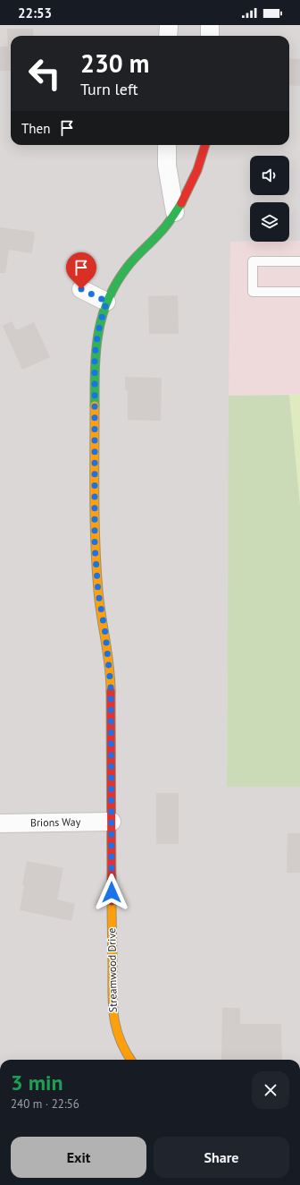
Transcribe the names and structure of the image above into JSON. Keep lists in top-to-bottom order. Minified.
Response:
{"streets":{"street":["Brions Way","Streamwood Drive"]},"crossings":[["Brions Way","Streamwood Drive"]],"page":{"status":"22:53","turn":["230 m","Turn left"],"then":"Then","heading":["3 min","240 m · 22:56"],"buttons":["Exit","Share"]}}
